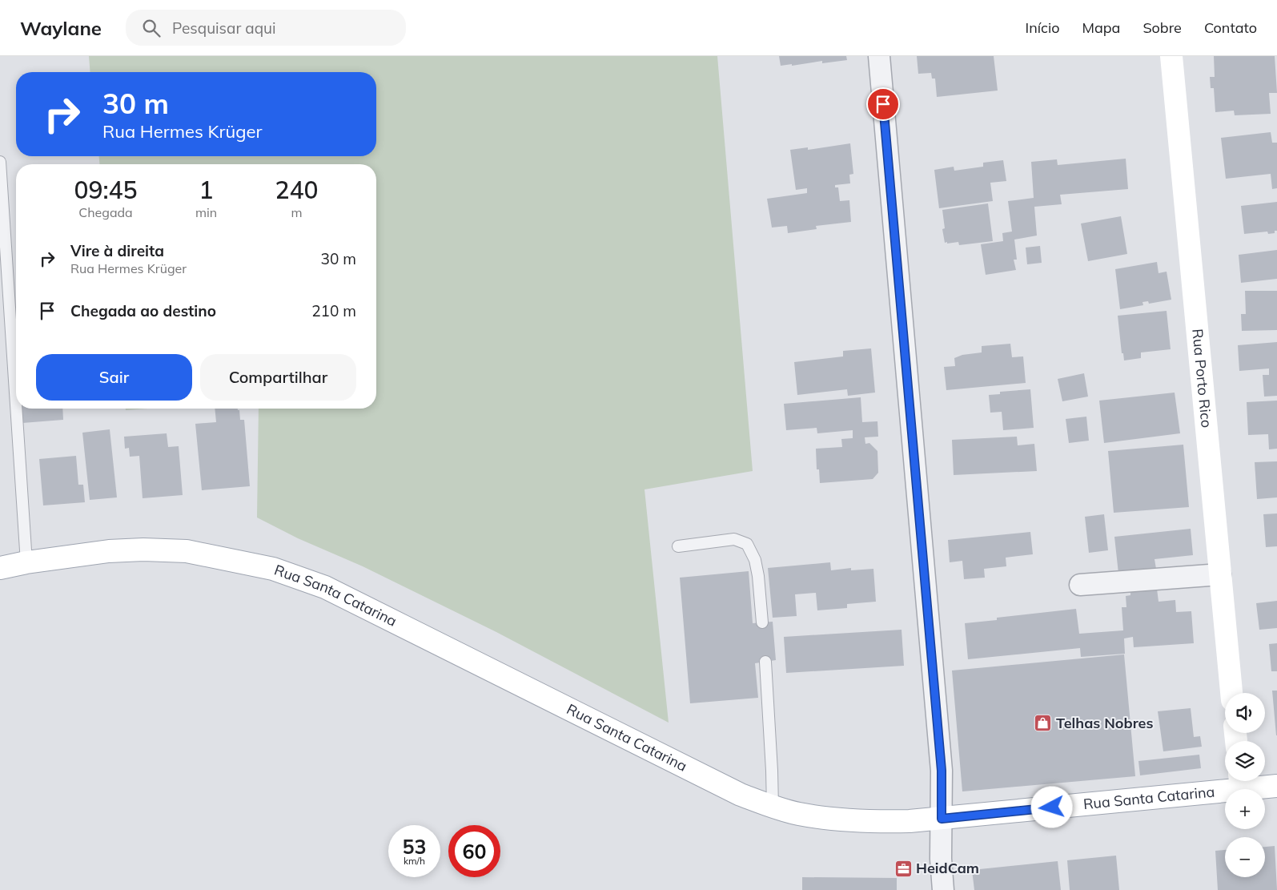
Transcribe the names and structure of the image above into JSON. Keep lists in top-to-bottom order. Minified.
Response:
{"streets":{"main road":["Rua Porto Rico","Rua Santa Catarina"]},"places":{"shop":["Telhas Nobres"],"office":["HeidCam"]},"page":{"header":"Waylane","search":"Pesquisar aqui","nav":["Início","Mapa","Sobre","Contato"],"turn":["30 m","Rua Hermes Krüger"],"eta":["09:45","Chegada","1","min","240","m"],"list":[{"name":"Vire à direita","note":"Rua Hermes Krüger","value":"30 m"},{"name":"Chegada ao destino","value":"210 m"}],"buttons":["Sair","Compartilhar"],"map_buttons":["+","−"],"speed":"53 km/h","limit":"60"}}
